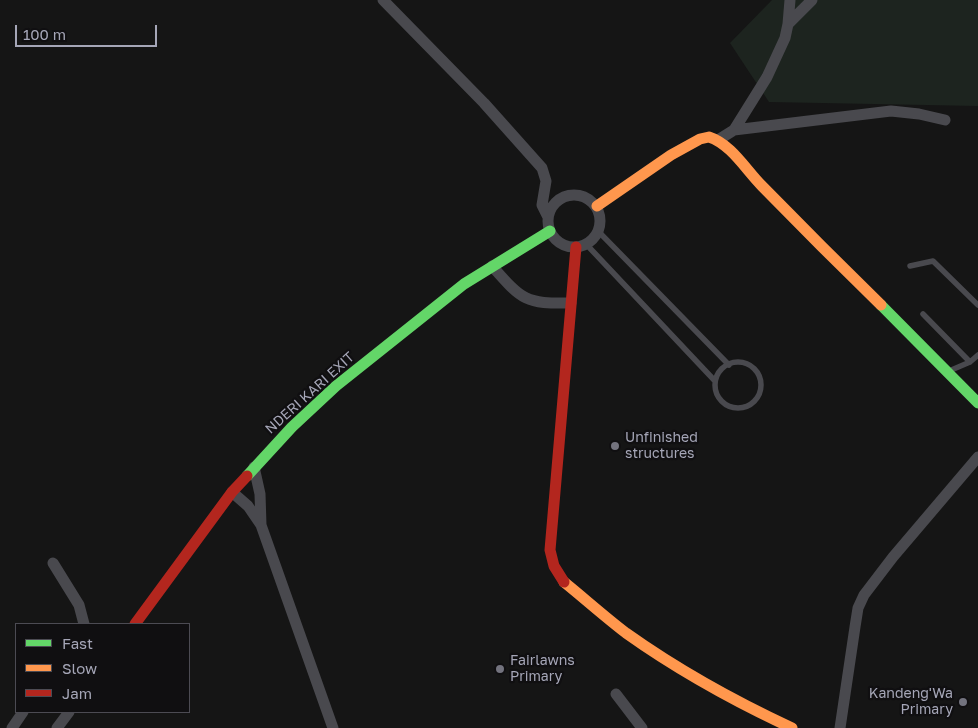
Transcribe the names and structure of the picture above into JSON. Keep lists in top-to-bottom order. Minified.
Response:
{"streets":{"street":["NDERI KARI EXIT"]},"places":["Unfinished structures","Fairlawns Primary","Kandeng'Wa Primary"],"legend":["Fast","Slow","Jam"],"scale_bar":"100 m"}
